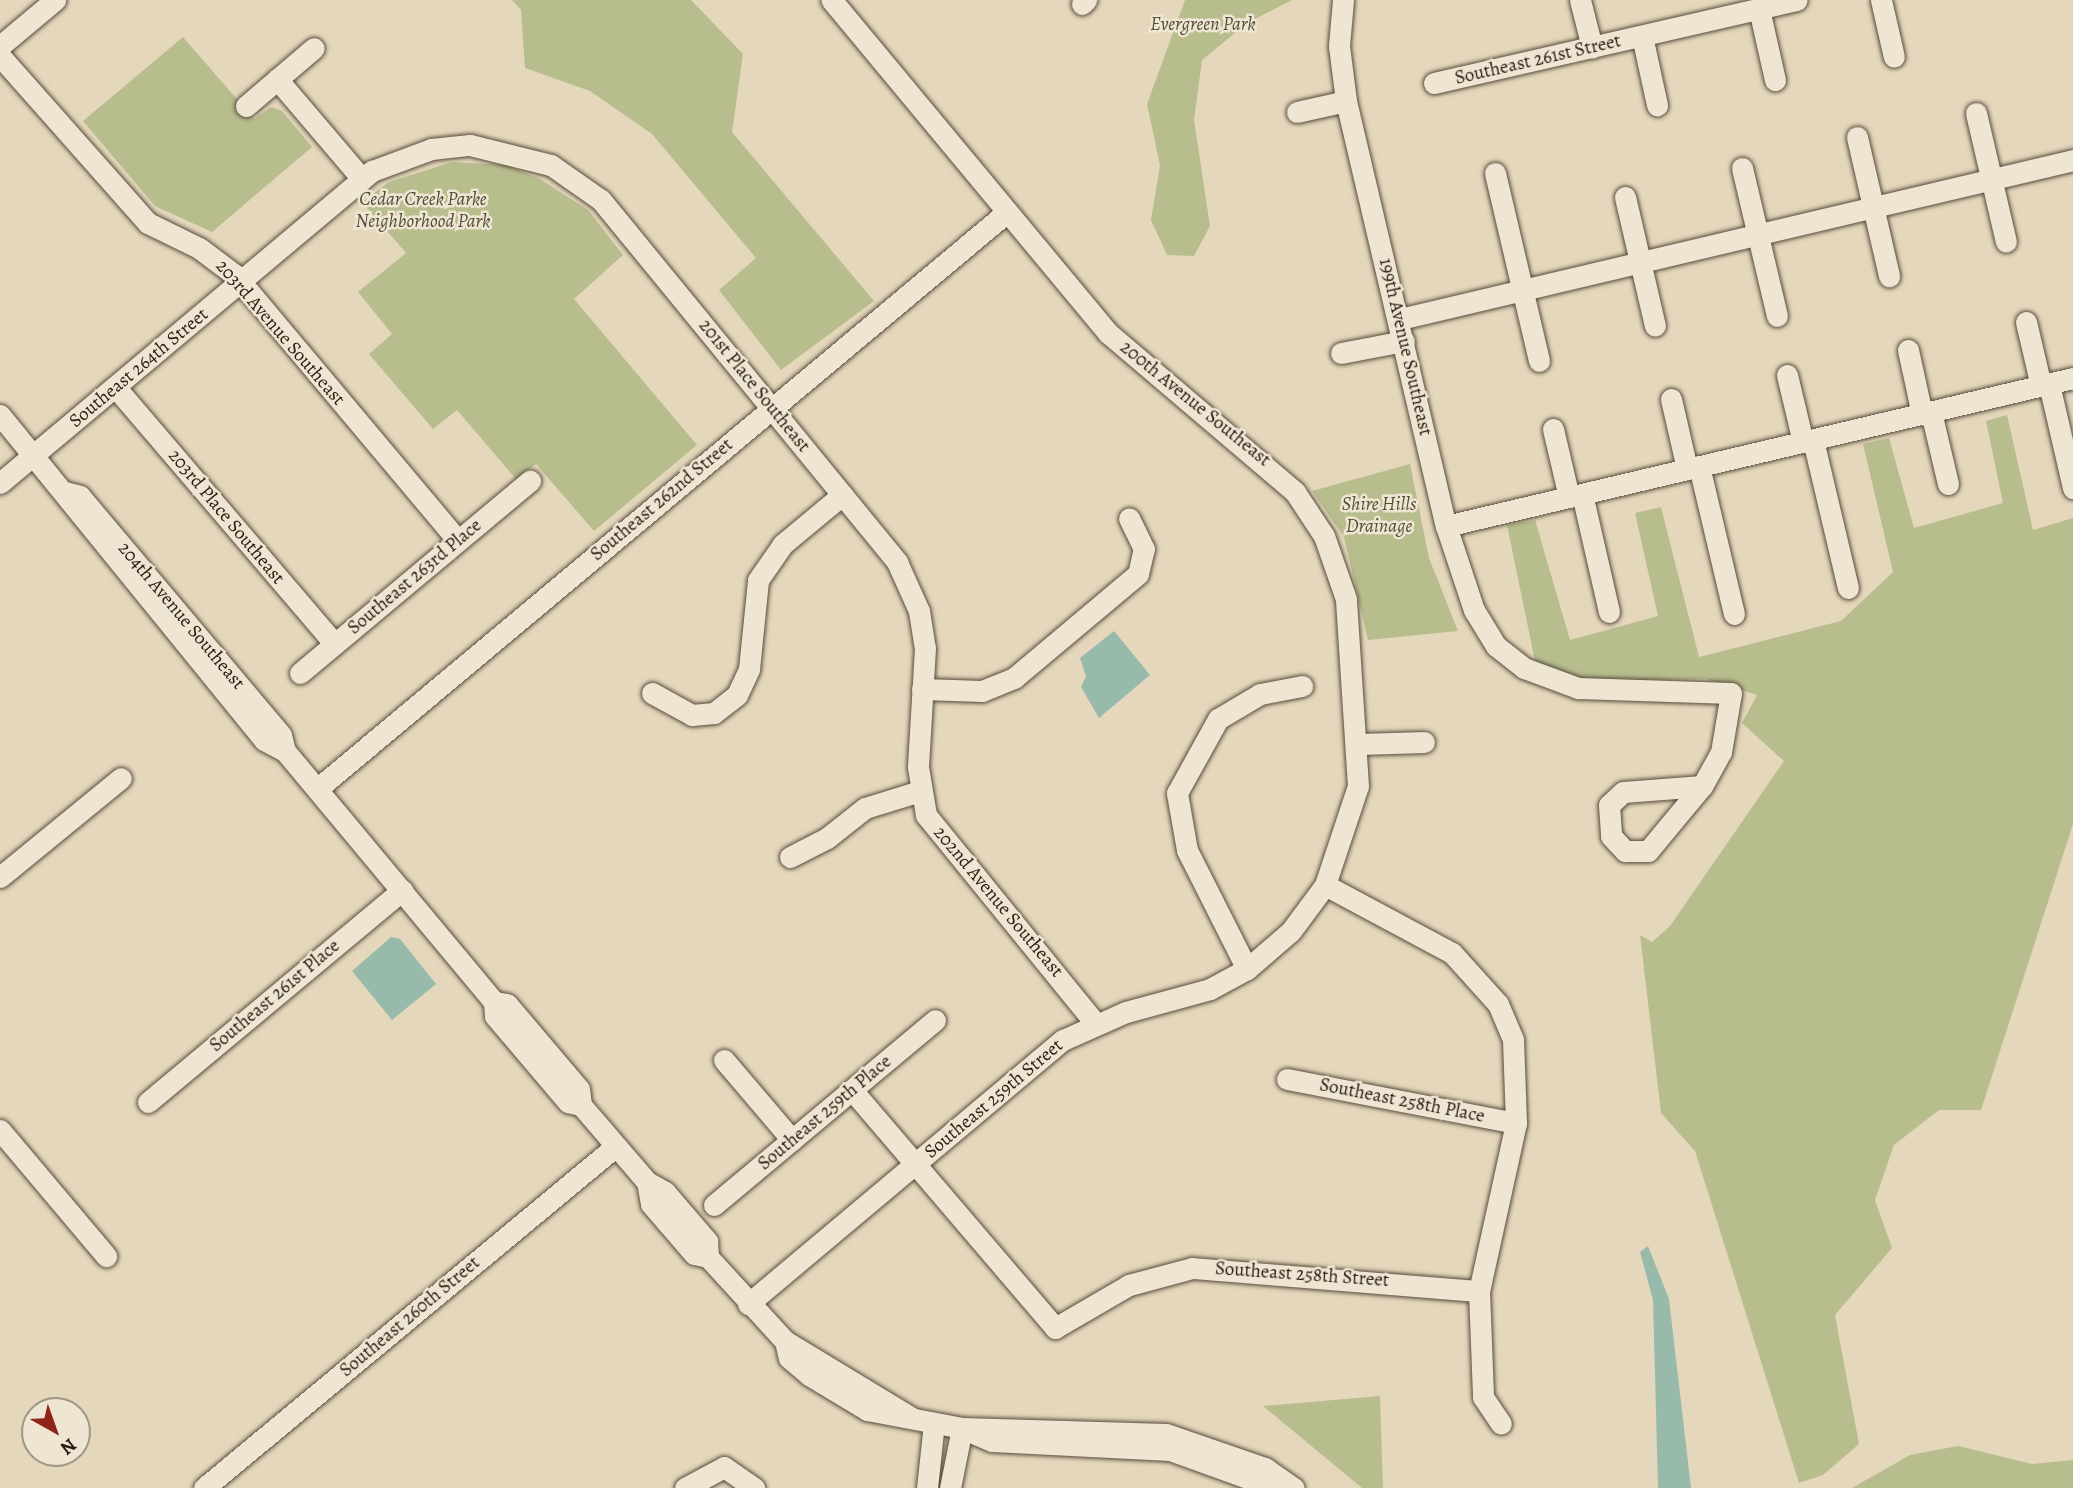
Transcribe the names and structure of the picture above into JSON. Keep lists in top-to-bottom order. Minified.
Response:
{"streets":{"street":["Southeast 261st Street","203rd Avenue Southeast","199th Avenue Southeast","Southeast 264th Street","201st Place Southeast","200th Avenue Southeast","Southeast 262nd Street","203rd Place Southeast","Southeast 263rd Place","204th Avenue Southeast","202nd Avenue Southeast","Southeast 261st Place","Southeast 259th Street","Southeast 258th Place","Southeast 259th Place","Southeast 258th Street","Southeast 260th Street"]},"crossings":[["203rd Avenue Southeast","Southeast 264th Street"],["203rd Avenue Southeast","Southeast 263rd Place"],["Southeast 264th Street","201st Place Southeast"],["Southeast 264th Street","203rd Place Southeast"],["Southeast 264th Street","204th Avenue Southeast"],["201st Place Southeast","Southeast 262nd Street"],["201st Place Southeast","202nd Avenue Southeast"],["200th Avenue Southeast","Southeast 262nd Street"],["200th Avenue Southeast","Southeast 259th Street"],["Southeast 262nd Street","204th Avenue Southeast"],["203rd Place Southeast","Southeast 263rd Place"],["204th Avenue Southeast","Southeast 261st Place"],["204th Avenue Southeast","Southeast 259th Street"],["204th Avenue Southeast","Southeast 260th Street"],["202nd Avenue Southeast","Southeast 259th Street"],["Southeast 259th Street","Southeast 258th Street"]],"parks":["Evergreen Park","Cedar Creek Parke Neighborhood Park","Shire Hills Drainage"],"north":"bottom right"}
